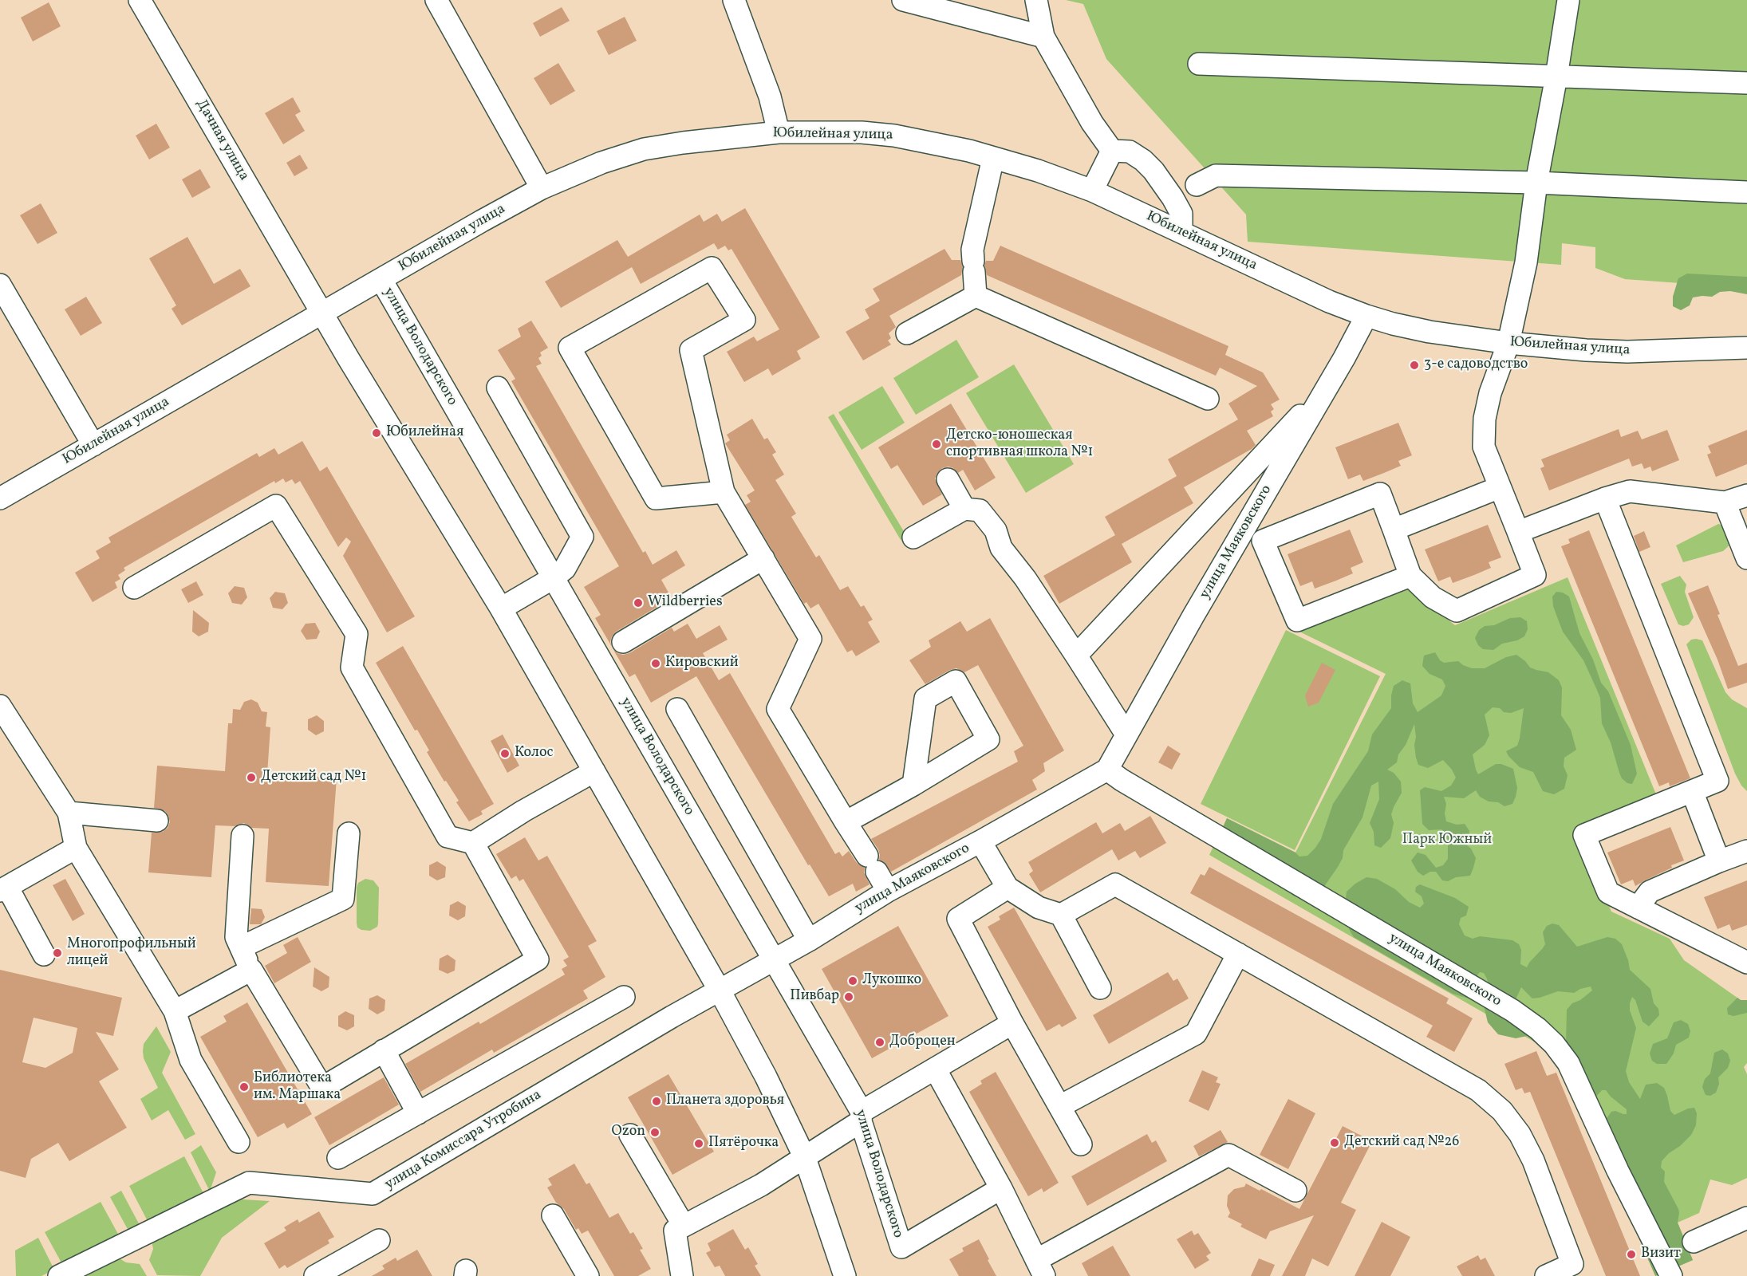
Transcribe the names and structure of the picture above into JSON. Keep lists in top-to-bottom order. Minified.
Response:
{"streets":{"street":["Юбилейная улица","Дачная улица","улица Володарского","улица Маяковского","улица Комиссара Утробина"]},"crossings":[["Юбилейная улица","Дачная улица"],["Юбилейная улица","улица Володарского"],["Юбилейная улица","улица Маяковского"],["улица Володарского","улица Маяковского"],["улица Маяковского","улица Комиссара Утробина"]],"parks":["Парк Южный"],"places":["3-е садоводство","Юбилейная","Детско-юношеская спортивная школа №1","Wildberries","Кировский","Колос","Детский сад №1","Многопрофильный лицей","Лукошко","Пивбар","Доброцен","Библиотека им. Маршака","Планета здоровья","Ozon","Детский сад №26","Пятёрочка","Визит"]}
